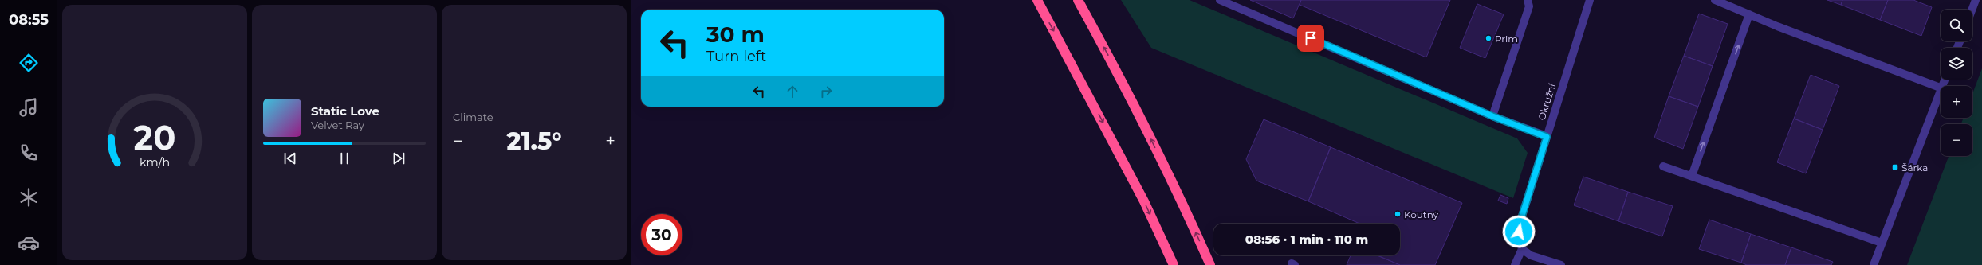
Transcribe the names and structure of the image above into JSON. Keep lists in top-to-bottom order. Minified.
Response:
{"streets":{"street":["Okružní"]},"places":{"other":["Prim","Koutný"],"transit":["Šárka"]},"page":{"tabs":"08:55","tile":"Climate","map_buttons":["+","−"],"turn":["30 m","Turn left"],"song":["Static Love","Velvet Ray"],"heat":["−","21.5°","+"],"limit":"30","trip":"08:56 · 1 min · 110 m","gauge":["20","km/h"]}}
